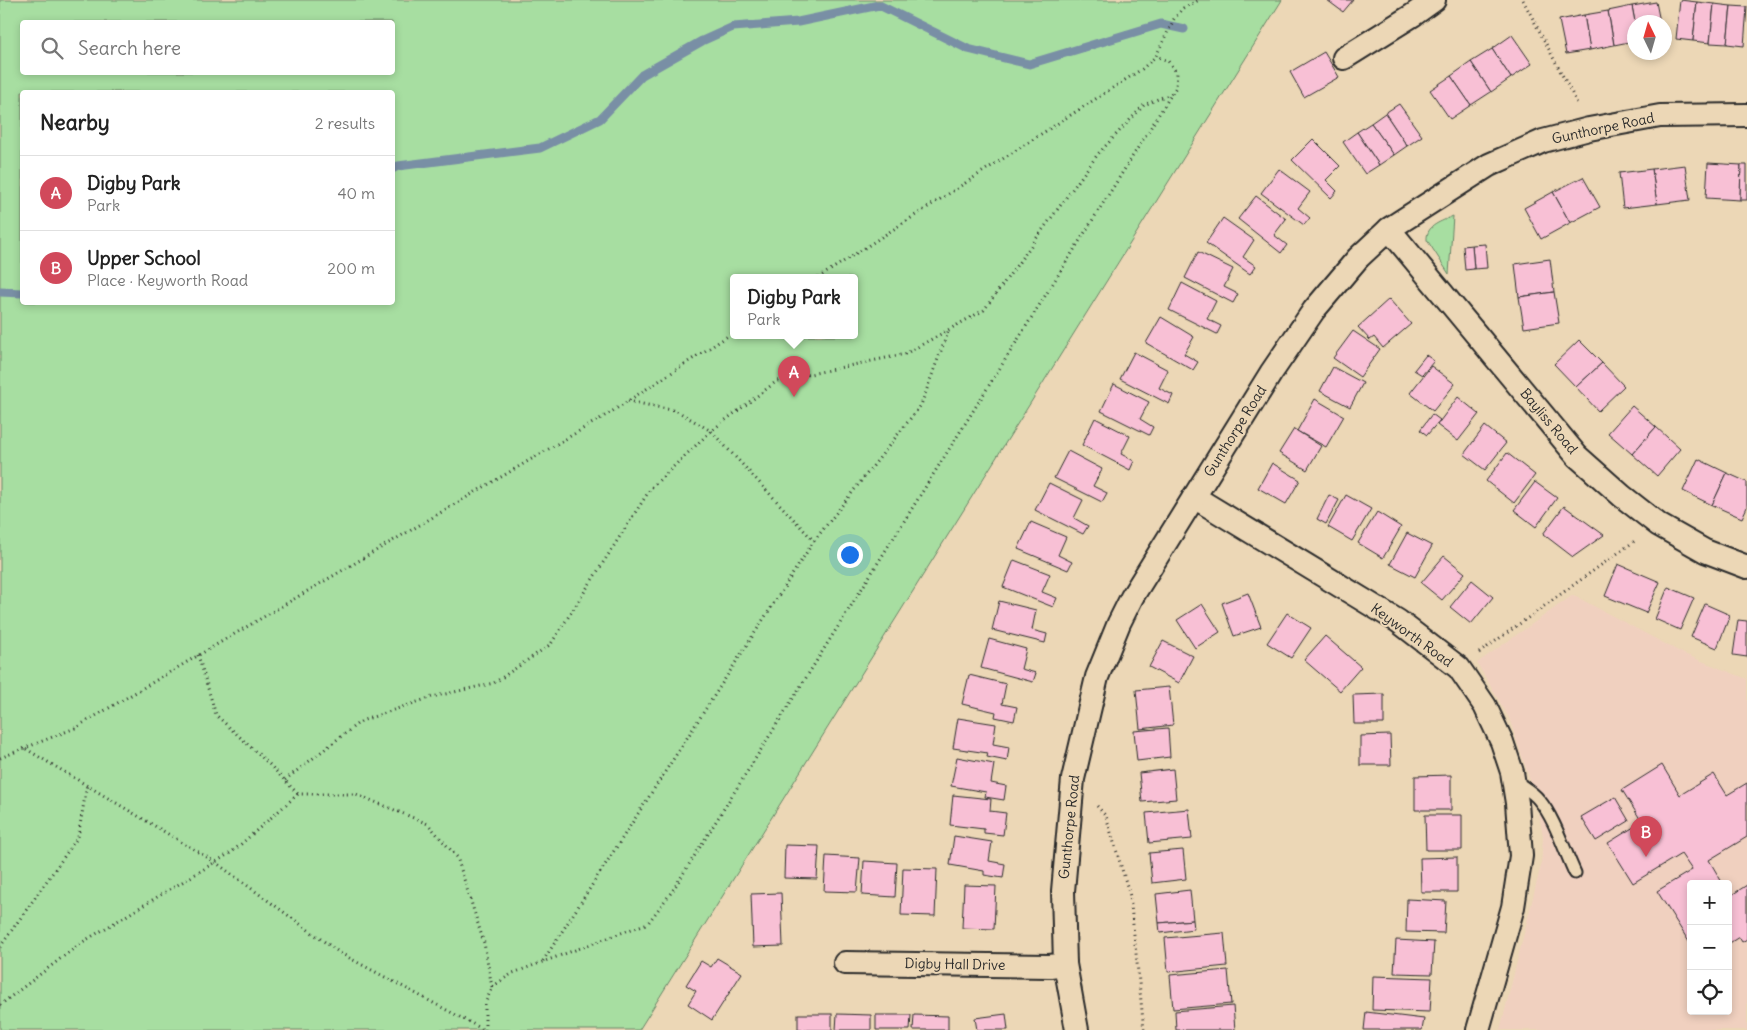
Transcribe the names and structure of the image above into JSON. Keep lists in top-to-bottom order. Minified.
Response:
{"streets":{"street":["Gunthorpe Road","Bayliss Road","Keyworth Road","Digby Hall Drive"]},"crossings":[["Gunthorpe Road","Bayliss Road"],["Gunthorpe Road","Keyworth Road"],["Gunthorpe Road","Digby Hall Drive"]],"north":"top","page":{"search":"Search here","heading":["Nearby","2 results"],"list":[{"mark":"A","name":"Digby Park","note":"Park","value":"40 m"},{"mark":"B","name":"Upper School","note":"Place · Keyworth Road","value":"200 m"}],"popup":["Digby Park","Park"],"pins":["A","B"],"map_buttons":["+","−"]}}
